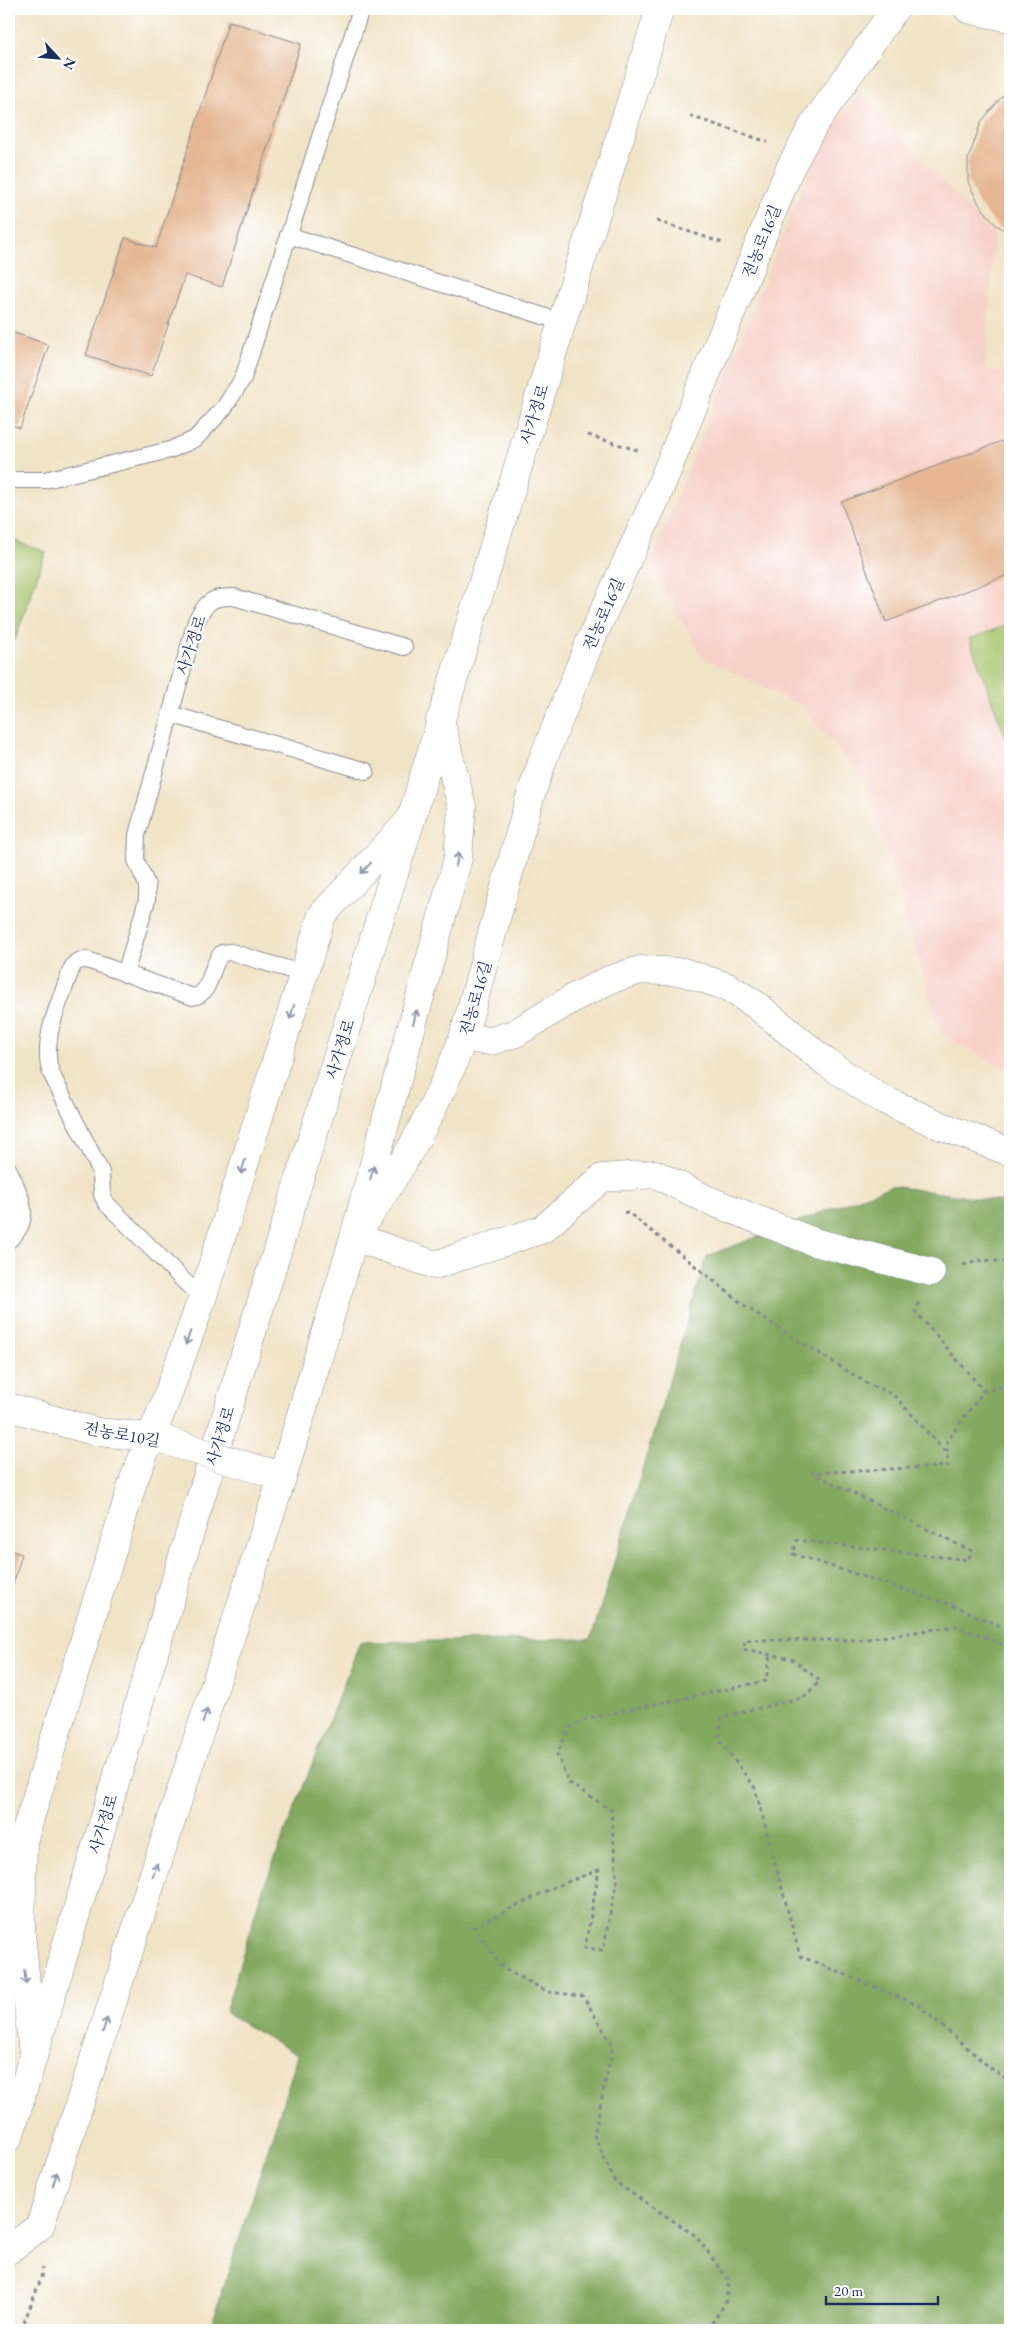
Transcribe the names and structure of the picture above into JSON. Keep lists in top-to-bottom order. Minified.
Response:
{"streets":{"street":["전농로16길","사가정로","전농로10길"]},"crossings":[["사가정로","전농로10길"]],"scale_bar":"20 m","north":"bottom right"}
